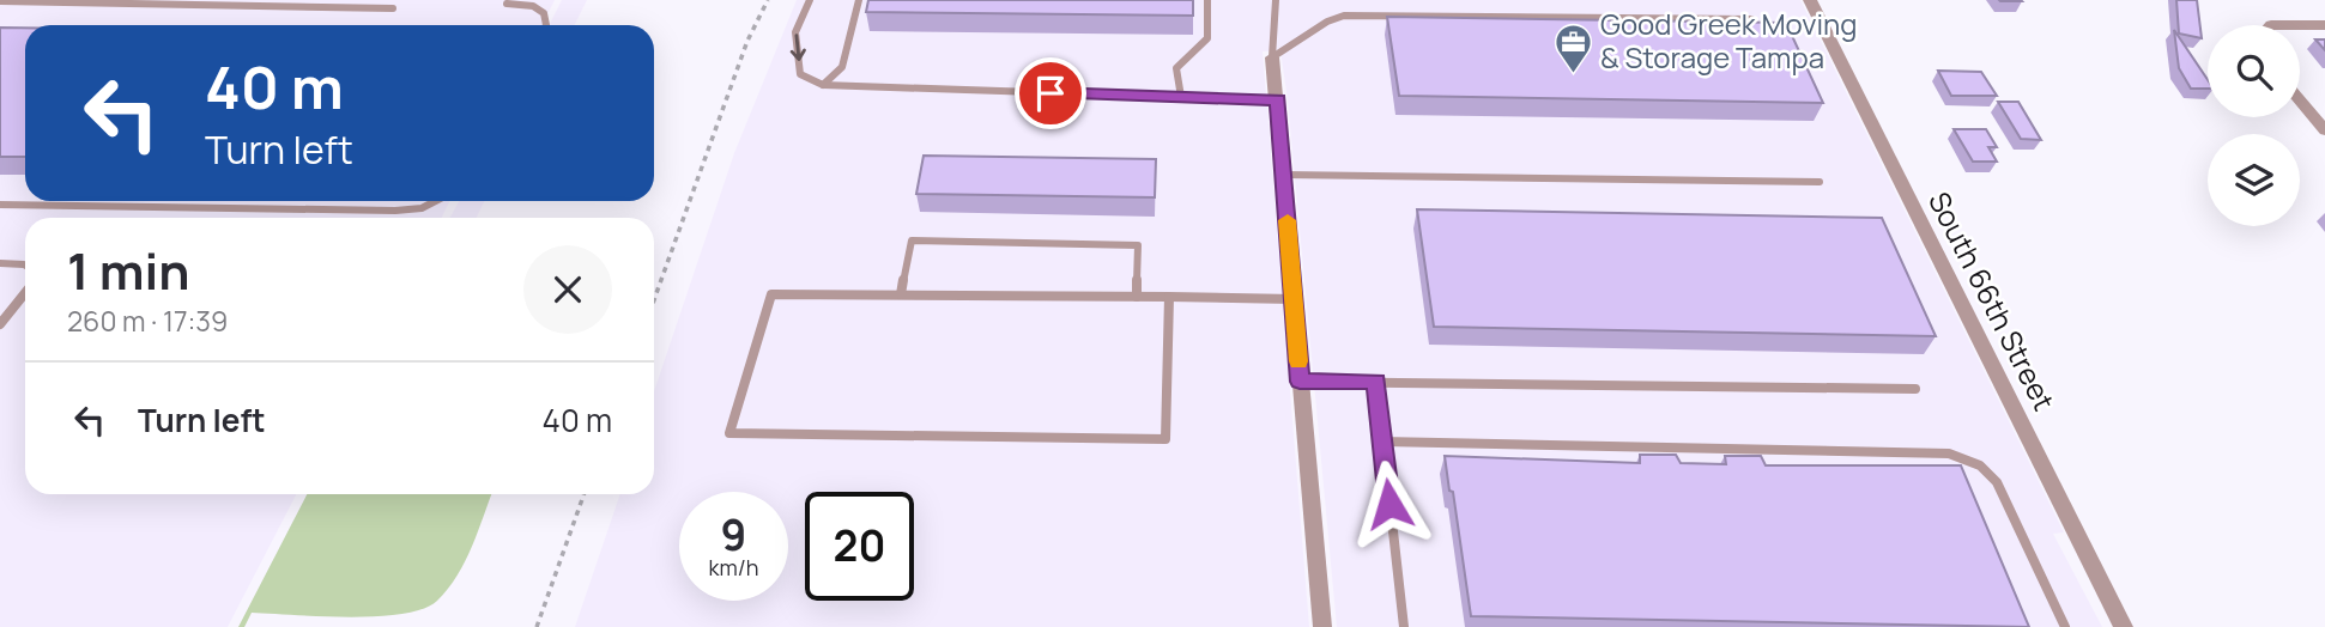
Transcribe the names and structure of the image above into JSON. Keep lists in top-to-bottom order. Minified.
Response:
{"streets":{"street":["South 66th Street"]},"places":{"office":["Good Greek Moving & Storage Tampa"]},"page":{"turn":["40 m","Turn left"],"heading":["1 min","260 m · 17:39"],"list":[{"name":"Turn left","value":"40 m"}],"speed":"9 km/h","limit":"20"}}
